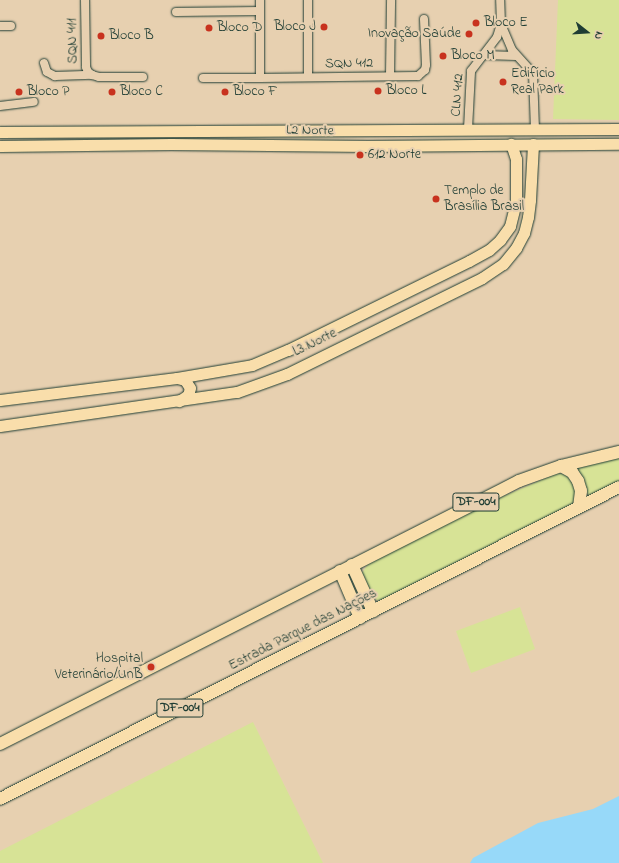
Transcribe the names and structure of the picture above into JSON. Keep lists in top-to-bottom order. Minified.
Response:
{"streets":{"highway":["DF-004","Estrada Parque das Nações"],"main road":["L2 Norte","L3 Norte"],"street":["SQN 411","SQN 412","CLN 412"]},"crossings":[["CLN 412","L2 Norte"],["L2 Norte","L3 Norte"]],"places":["Bloco E","Bloco J","Bloco D","Inovação Saúde","Bloco B","Bloco M","Edifício Real Park","Bloco L","Bloco P","Bloco C","Bloco F","612 Norte","Templo de Brasília Brasil","Hospital Veterinário/UnB"],"north":"right"}
